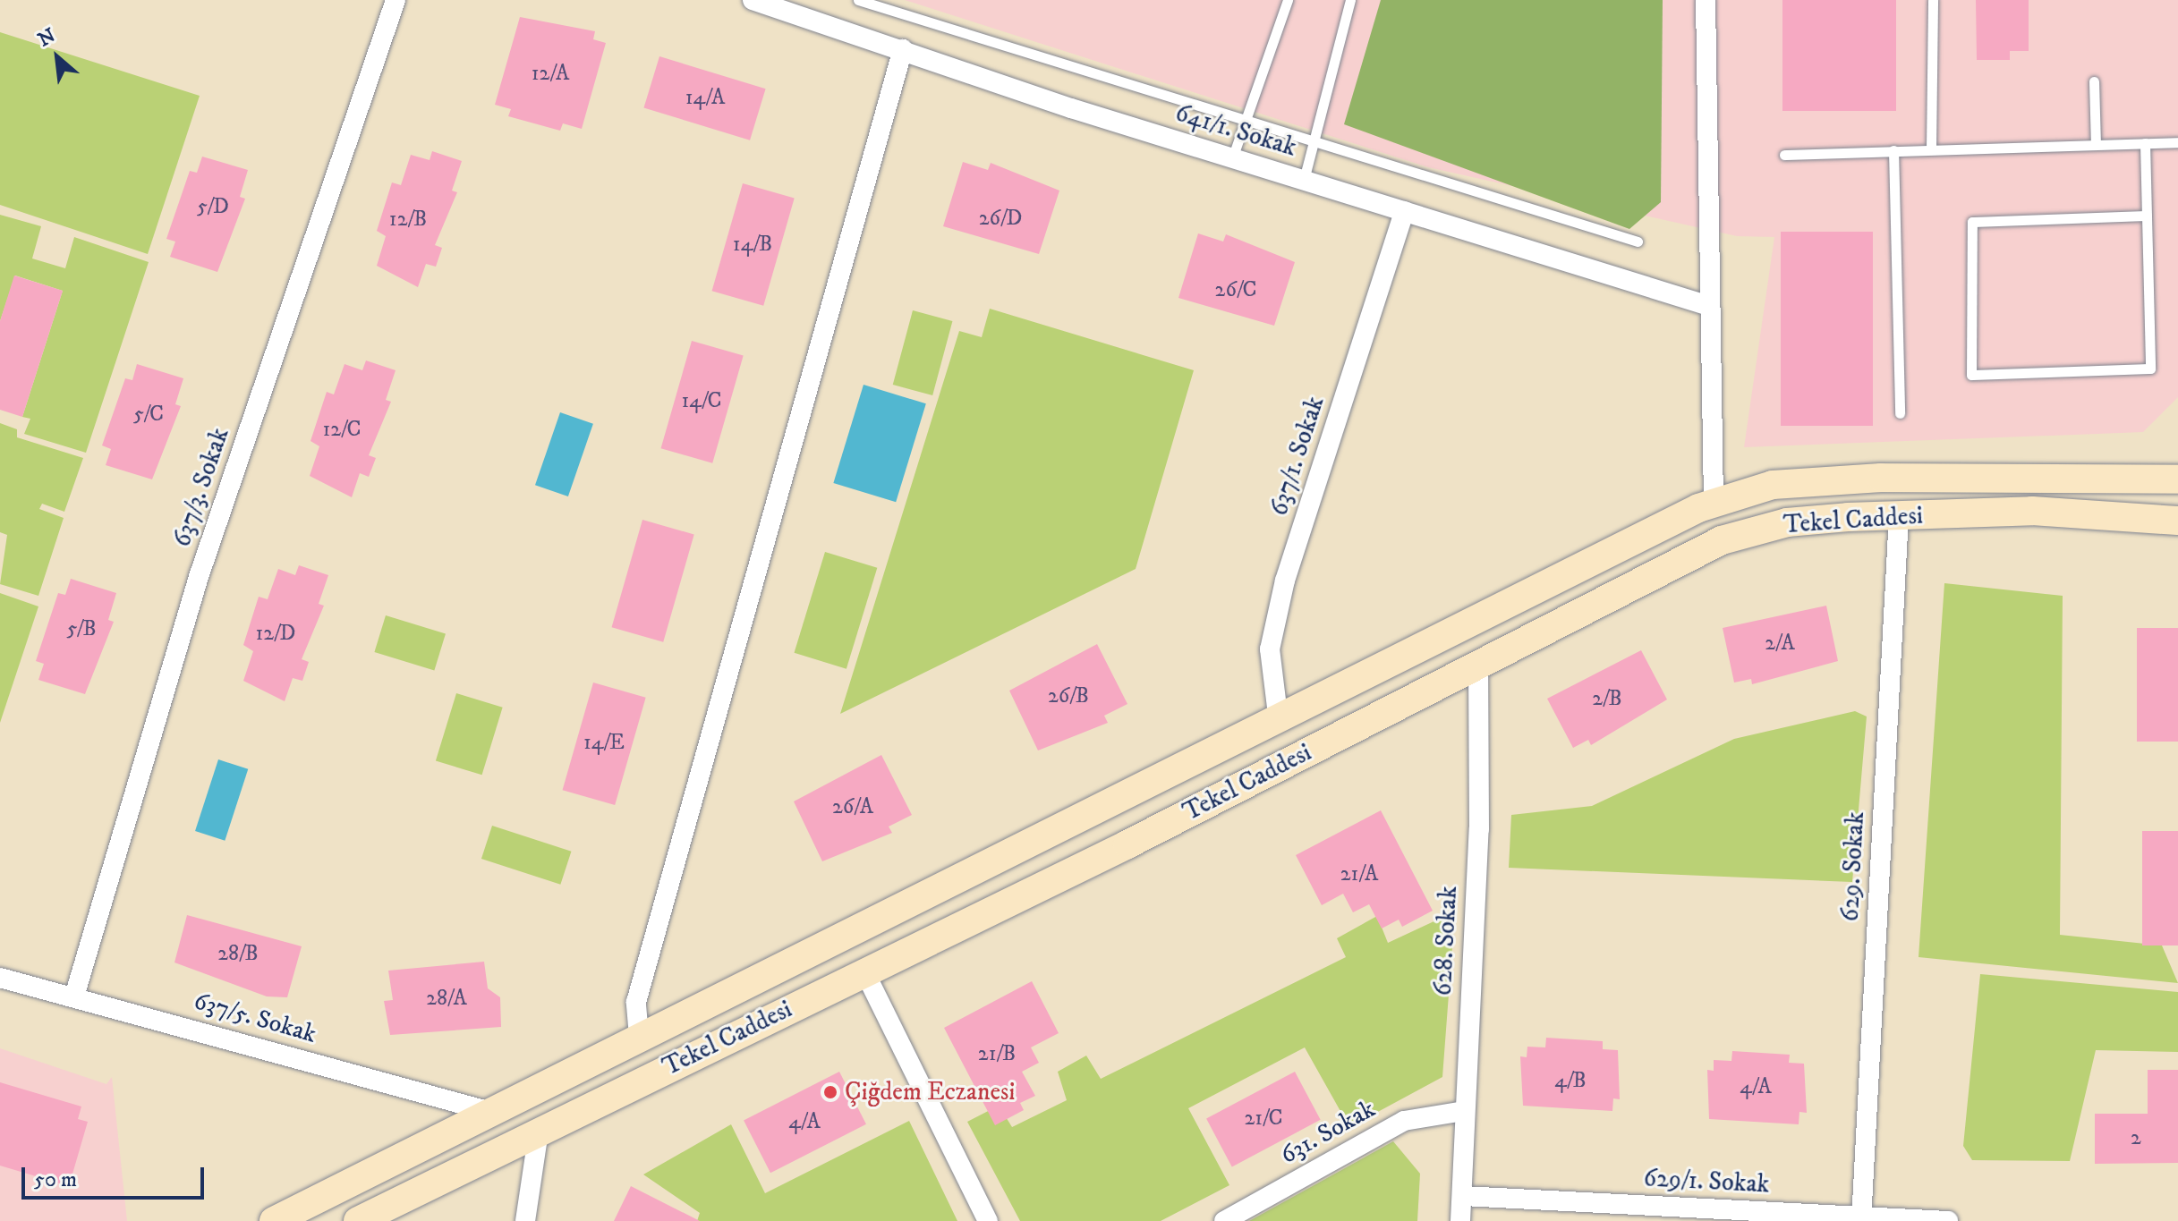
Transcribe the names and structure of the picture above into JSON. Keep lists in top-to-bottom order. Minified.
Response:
{"streets":{"main road":["Tekel Caddesi"],"street":["641/1. Sokak","637/1. Sokak","637/3. Sokak","629. Sokak","628. Sokak","637/5. Sokak","631. Sokak","629/1. Sokak"]},"crossings":[["641/1. Sokak","637/1. Sokak"],["637/3. Sokak","637/5. Sokak"],["Tekel Caddesi","629. Sokak"],["Tekel Caddesi","628. Sokak"],["629. Sokak","629/1. Sokak"],["628. Sokak","631. Sokak"],["628. Sokak","629/1. Sokak"]],"places":["Çiğdem Eczanesi"],"house_numbers":["12/A","14/A","5/D","26/D","12/B","14/B","26/C","14/C","5/C","12/C","5/B","12/D","2/A","26/B","2/B","14/E","26/A","21/A","28/B","28/A","21/B","4/B","4/A","21/C","4/A","2"],"scale_bar":"50 m","north":"top left"}
